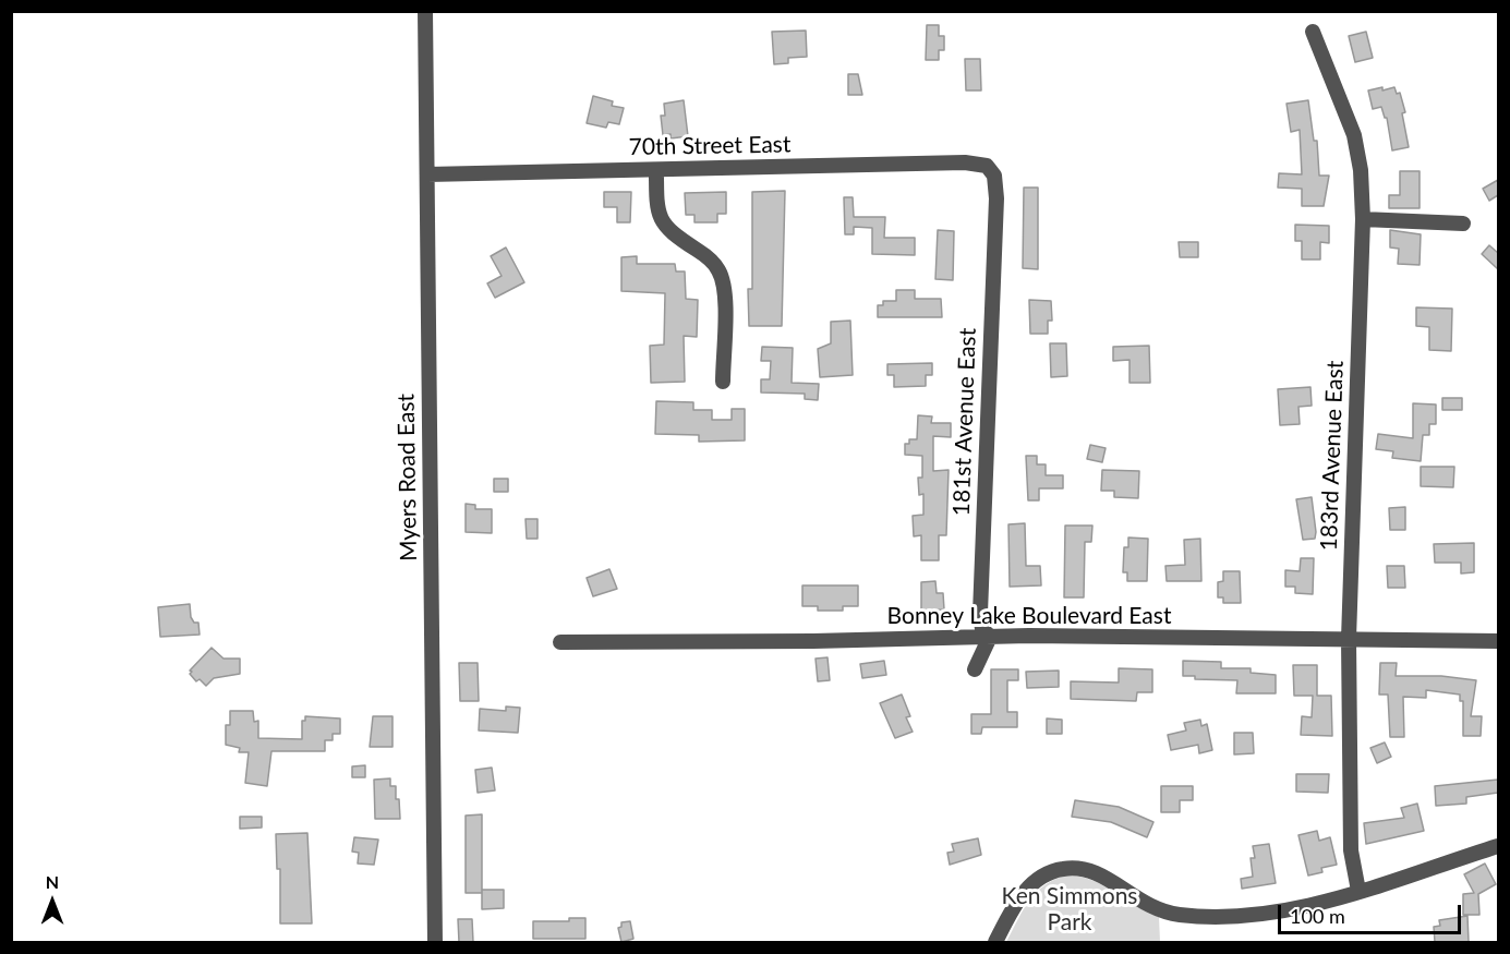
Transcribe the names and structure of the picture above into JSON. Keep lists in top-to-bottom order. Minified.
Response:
{"streets":{"street":["70th Street East","181st Avenue East","183rd Avenue East","Myers Road East","Bonney Lake Boulevard East"]},"crossings":[["70th Street East","181st Avenue East"],["70th Street East","Myers Road East"],["181st Avenue East","Bonney Lake Boulevard East"],["183rd Avenue East","Bonney Lake Boulevard East"]],"parks":["Ken Simmons Park"],"scale_bar":"100 m","north":"top"}
